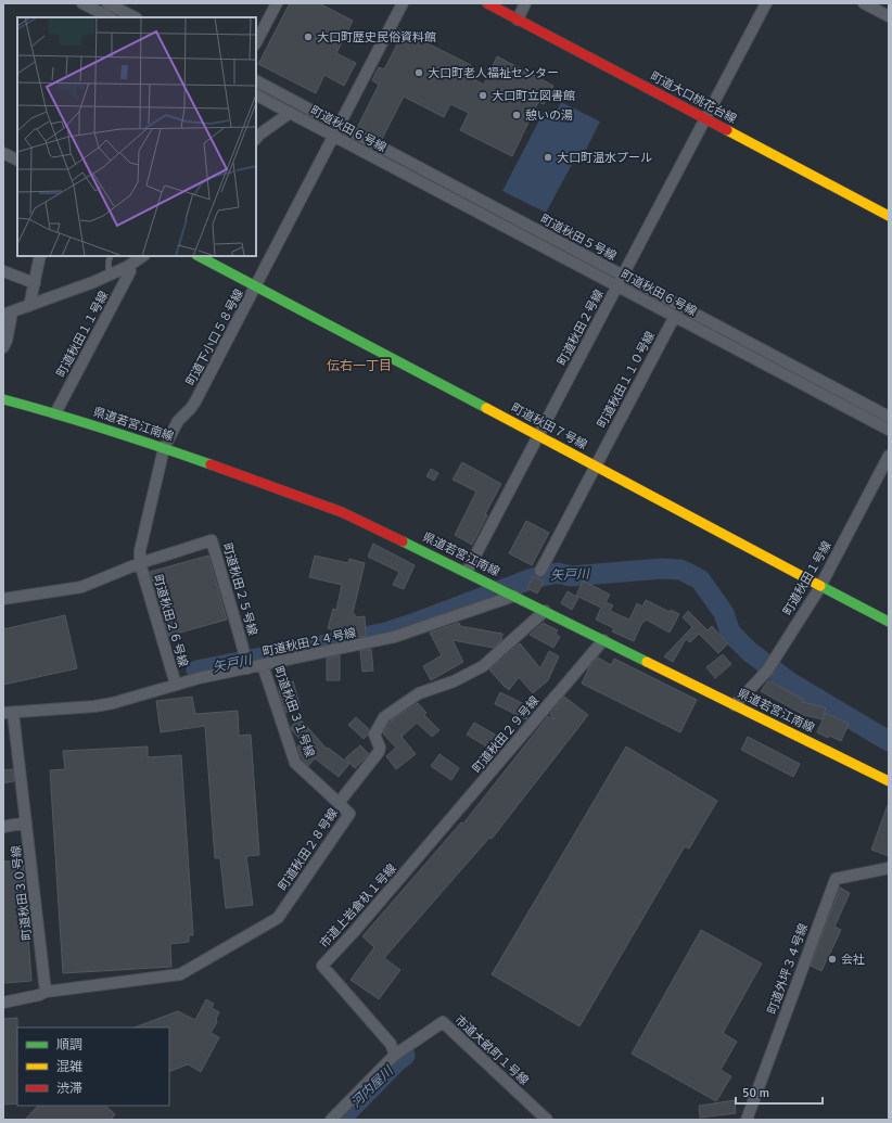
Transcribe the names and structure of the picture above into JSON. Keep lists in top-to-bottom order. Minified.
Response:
{"streets":{"street":["町道大口桃花台線","町道秋田６号線","町道秋田５号線","町道秋田２号線","町道秋田１１号線","町道下小口５８号線","町道秋田１１０号線","県道若宮江南線","町道秋田７号線","町道秋田１号線","町道秋田２５号線","町道秋田２６号線","町道秋田２４号線","町道秋田３１号線","町道秋田２９号線","町道秋田２８号線","町道秋田３０号線","市道上岩倉杁１号線","町道外坪３４号線","市道大畝町１号線"]},"crossings":[["町道大口桃花台線","町道秋田２号線"],["町道秋田６号線","町道秋田５号線"],["町道秋田６号線","町道秋田２号線"],["町道秋田６号線","町道下小口５８号線"],["町道秋田６号線","町道秋田１１０号線"],["町道秋田５号線","町道秋田２号線"],["町道秋田５号線","町道下小口５８号線"],["町道秋田２号線","県道若宮江南線"],["町道秋田２号線","町道秋田７号線"],["町道秋田１１号線","県道若宮江南線"],["町道下小口５８号線","県道若宮江南線"],["町道下小口５８号線","町道秋田７号線"],["町道下小口５８号線","町道秋田２５号線"],["町道下小口５８号線","町道秋田２６号線"],["町道秋田１１０号線","町道秋田７号線"],["県道若宮江南線","町道秋田１号線"],["県道若宮江南線","町道秋田２４号線"],["県道若宮江南線","町道秋田２９号線"],["県道若宮江南線","町道秋田２８号線"],["町道秋田７号線","町道秋田１号線"],["町道秋田２５号線","町道秋田２６号線"],["町道秋田２５号線","町道秋田２４号線"],["町道秋田２６号線","町道秋田２４号線"],["町道秋田２４号線","町道秋田３１号線"],["町道秋田２４号線","町道秋田３０号線"],["町道秋田３１号線","町道秋田２８号線"],["町道秋田２９号線","市道上岩倉杁１号線"],["町道秋田２８号線","町道秋田３０号線"],["市道上岩倉杁１号線","市道大畝町１号線"]],"districts":["伝右一丁目"],"water":["矢戸川","河内屋川"],"places":["大口町歴史民俗資料館","大口町老人福祉センター","大口町立図書館","憩いの湯","大口町温水プール","会社"],"legend":["順調","混雑","渋滞"],"scale_bar":"50 m"}
